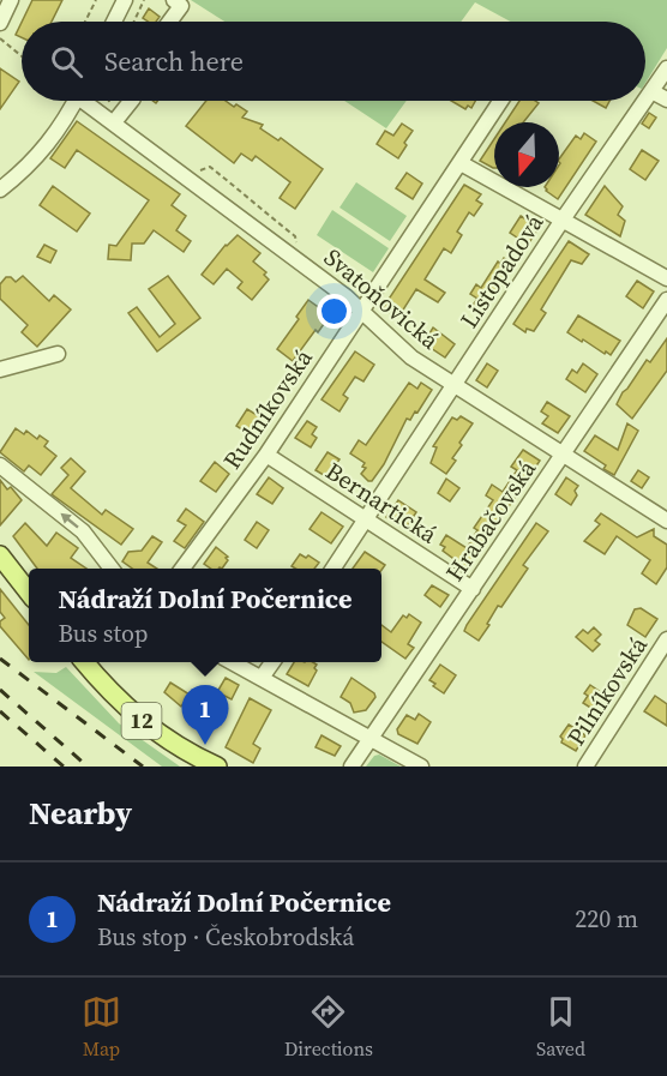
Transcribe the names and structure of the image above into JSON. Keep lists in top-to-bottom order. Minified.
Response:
{"streets":{"main road":["12"],"street":["Listopadová","Svatoňovická","Rudníkovská","Bernartická","Hrabačovská","Pilníkovská"]},"crossings":[["Listopadová","Svatoňovická"],["Listopadová","Bernartická"],["Svatoňovická","Rudníkovská"],["Svatoňovická","Hrabačovská"],["Rudníkovská","Bernartická"],["Bernartická","Hrabačovská"]],"north":"bottom","page":{"search":"Search here","popup":["Nádraží Dolní Počernice","Bus stop"],"pins":"1","heading":"Nearby","list":[{"mark":"1","name":"Nádraží Dolní Počernice","note":"Bus stop · Českobrodská","value":"220 m"}],"nav":["Map","Directions","Saved"]}}
